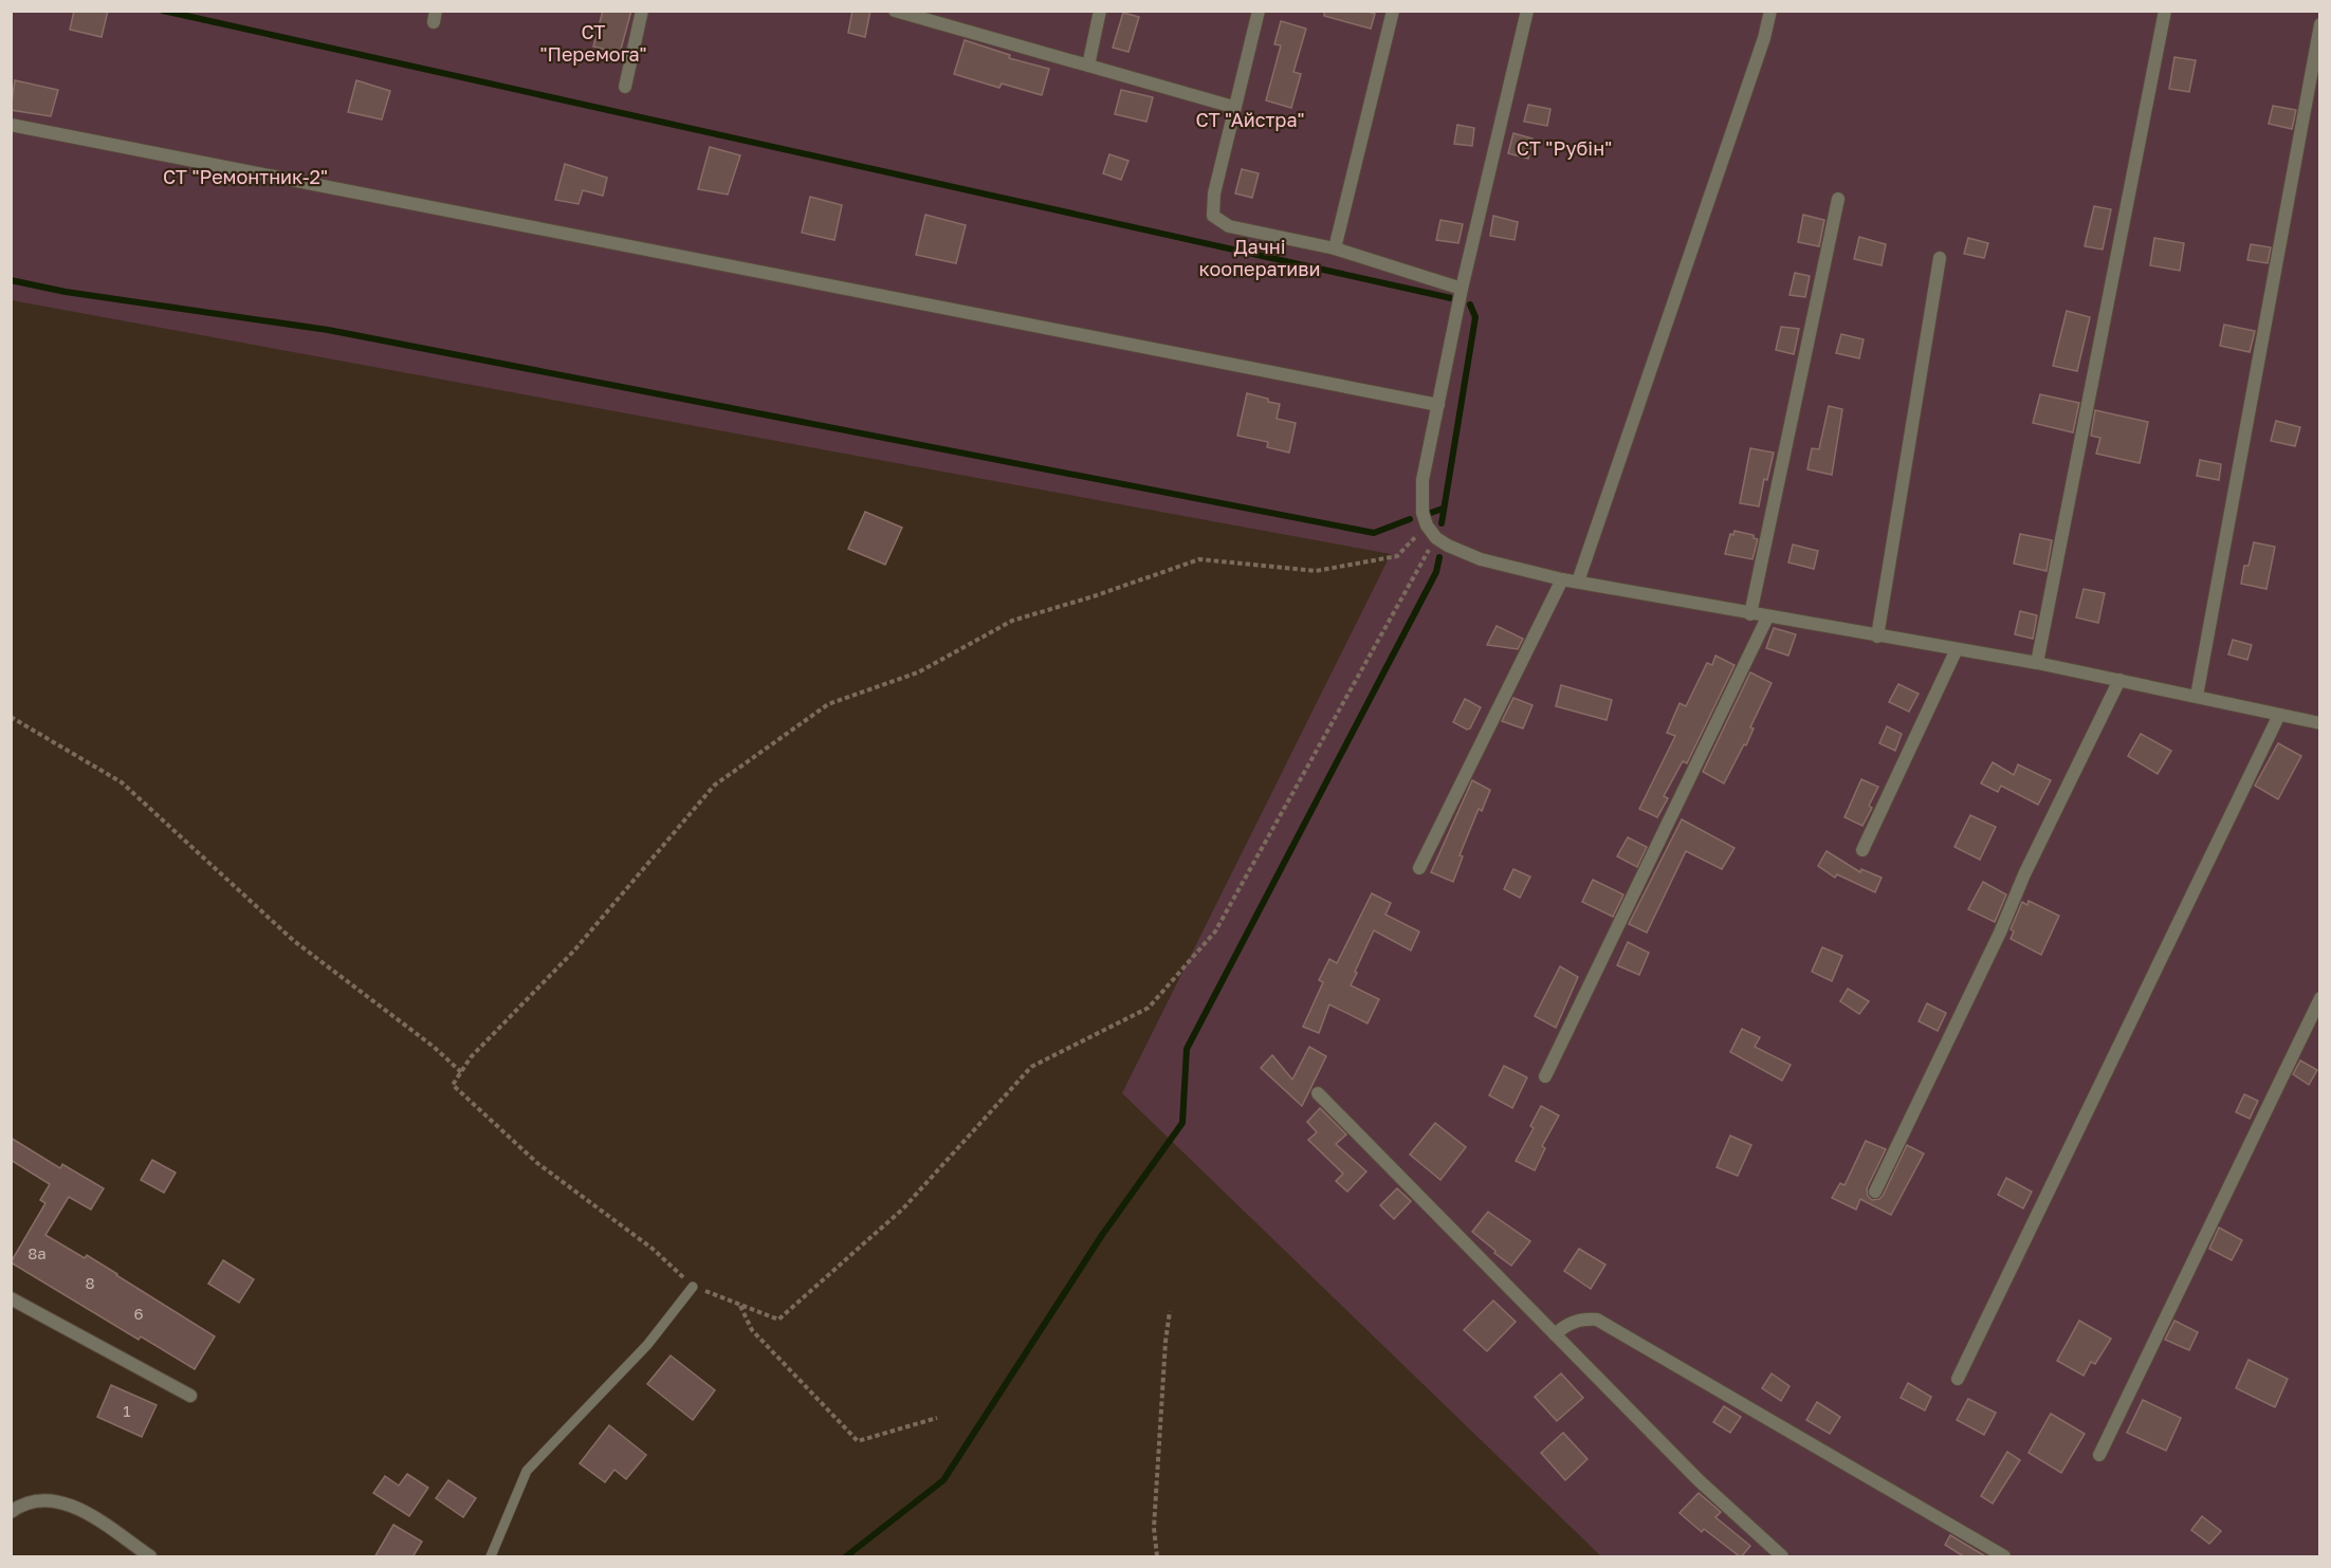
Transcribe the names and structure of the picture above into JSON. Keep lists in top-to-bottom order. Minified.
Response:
{"parks":["СТ \"Перемога\"","СТ \"Айстра\"","СТ \"Рубін\"","СТ \"Ремонтник-2\"","Дачні кооперативи"],"house_numbers":["8а","8","6","1"]}
